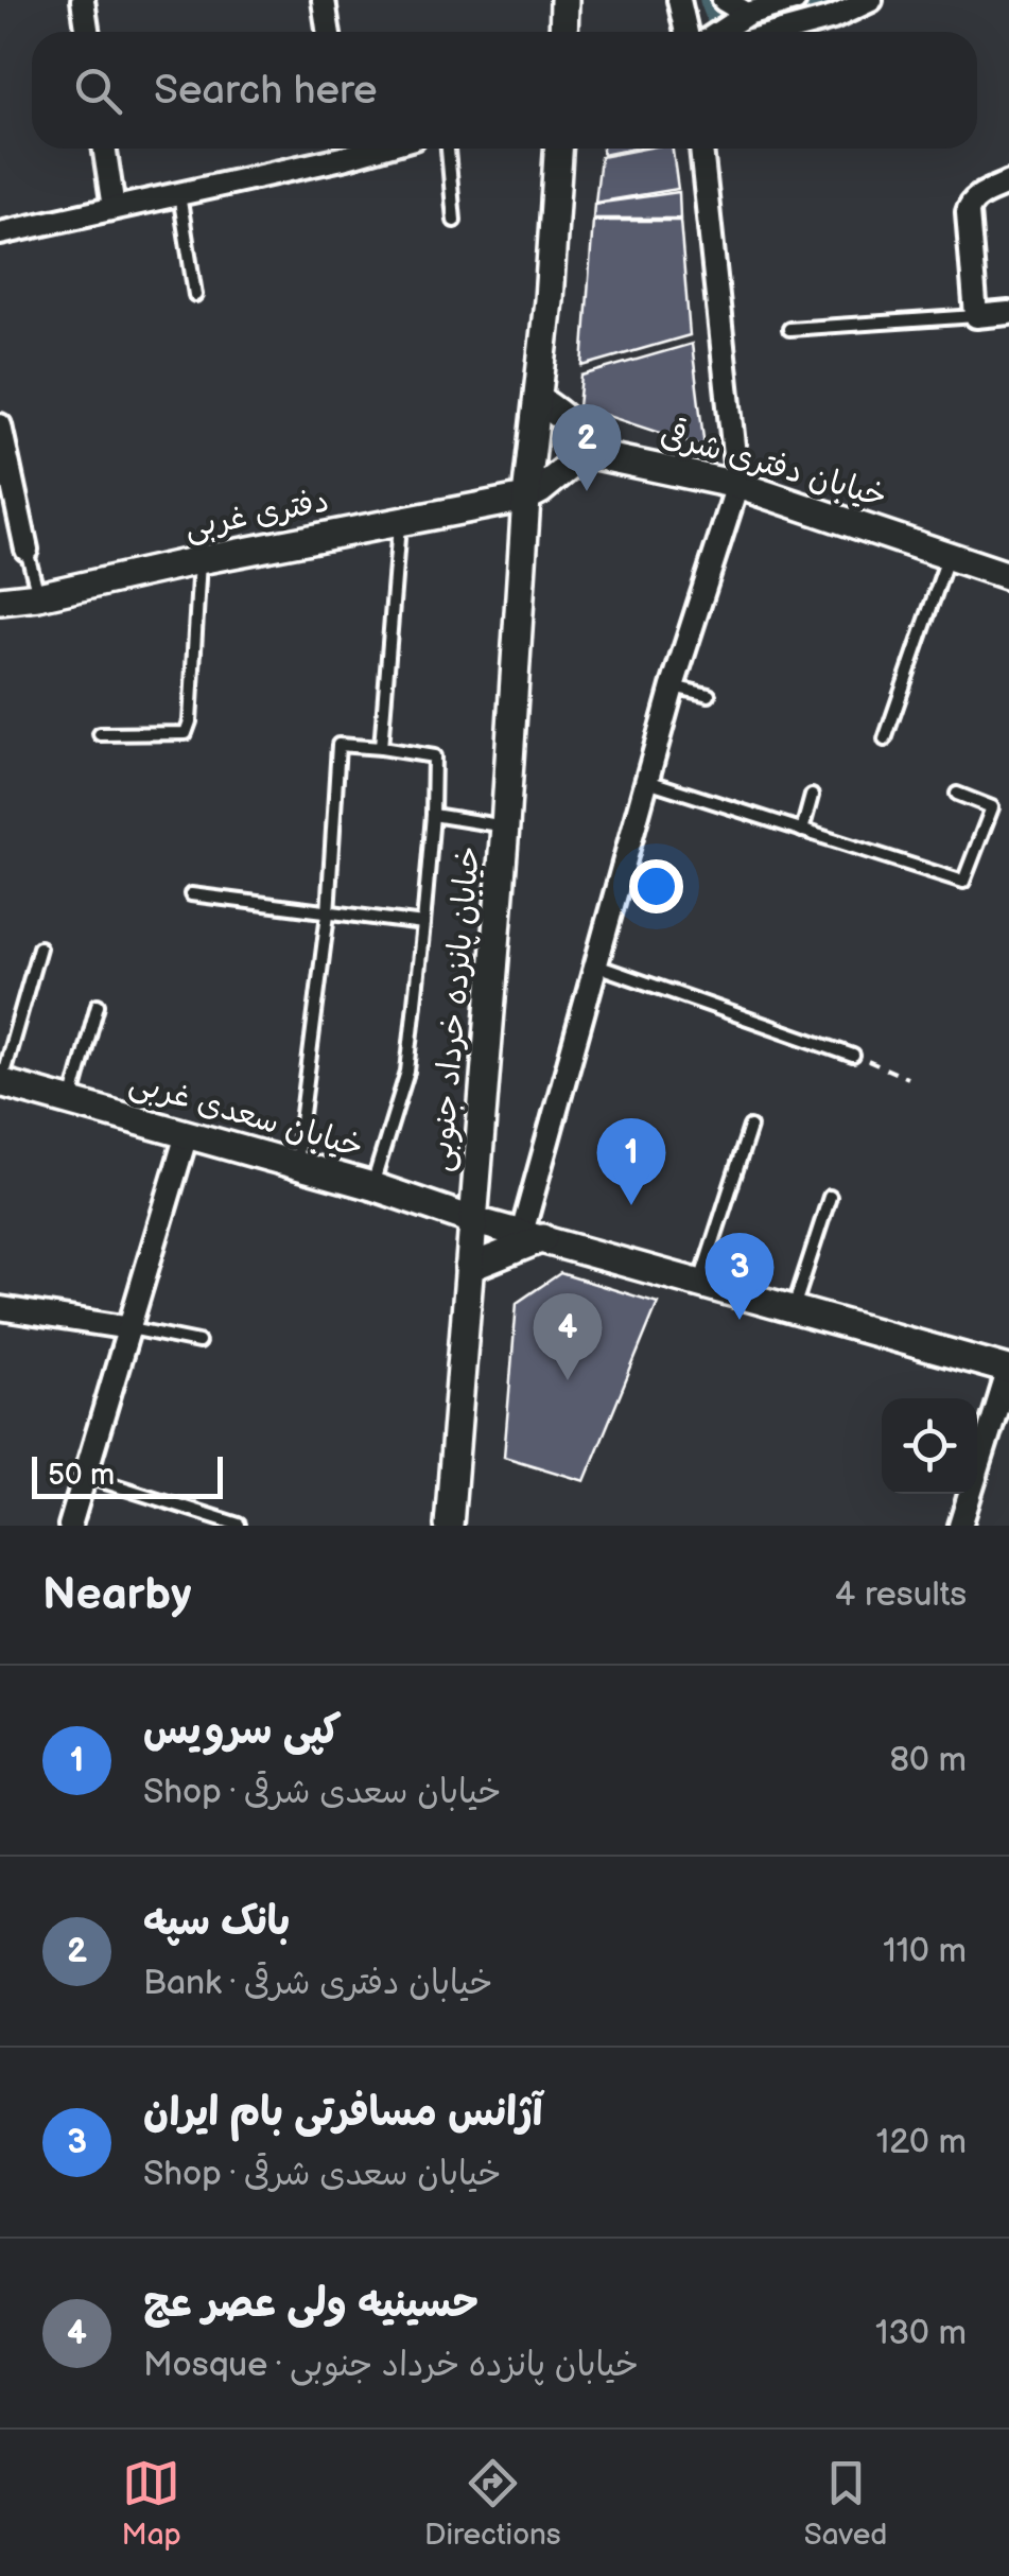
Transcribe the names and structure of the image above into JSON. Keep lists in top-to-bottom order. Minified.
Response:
{"streets":{"street":["خیابان دفتری شرقی","دفتری غربی","خیابان پانزده خرداد جنوبی","خیابان سعدی غربی"]},"crossings":[["دفتری غربی","خیابان پانزده خرداد جنوبی"],["خیابان پانزده خرداد جنوبی","خیابان سعدی غربی"]],"scale_bar":"50 m","page":{"search":"Search here","pins":["2","1","3","4"],"scale":"50 m","heading":["Nearby","4 results"],"list":[{"mark":"1","name":"کپی سرویس","note":"Shop · خیابان سعدی شرقی","value":"80 m"},{"mark":"2","name":"بانک سپه","note":"Bank · خیابان دفتری شرقی","value":"110 m"},{"mark":"3","name":"آژانس مسافرتی بام ایران","note":"Shop · خیابان سعدی شرقی","value":"120 m"},{"mark":"4","name":"حسینیه ولی عصر عج","note":"Mosque · خیابان پانزده خرداد جنوبی","value":"130 m"}],"nav":["Map","Directions","Saved"]}}
